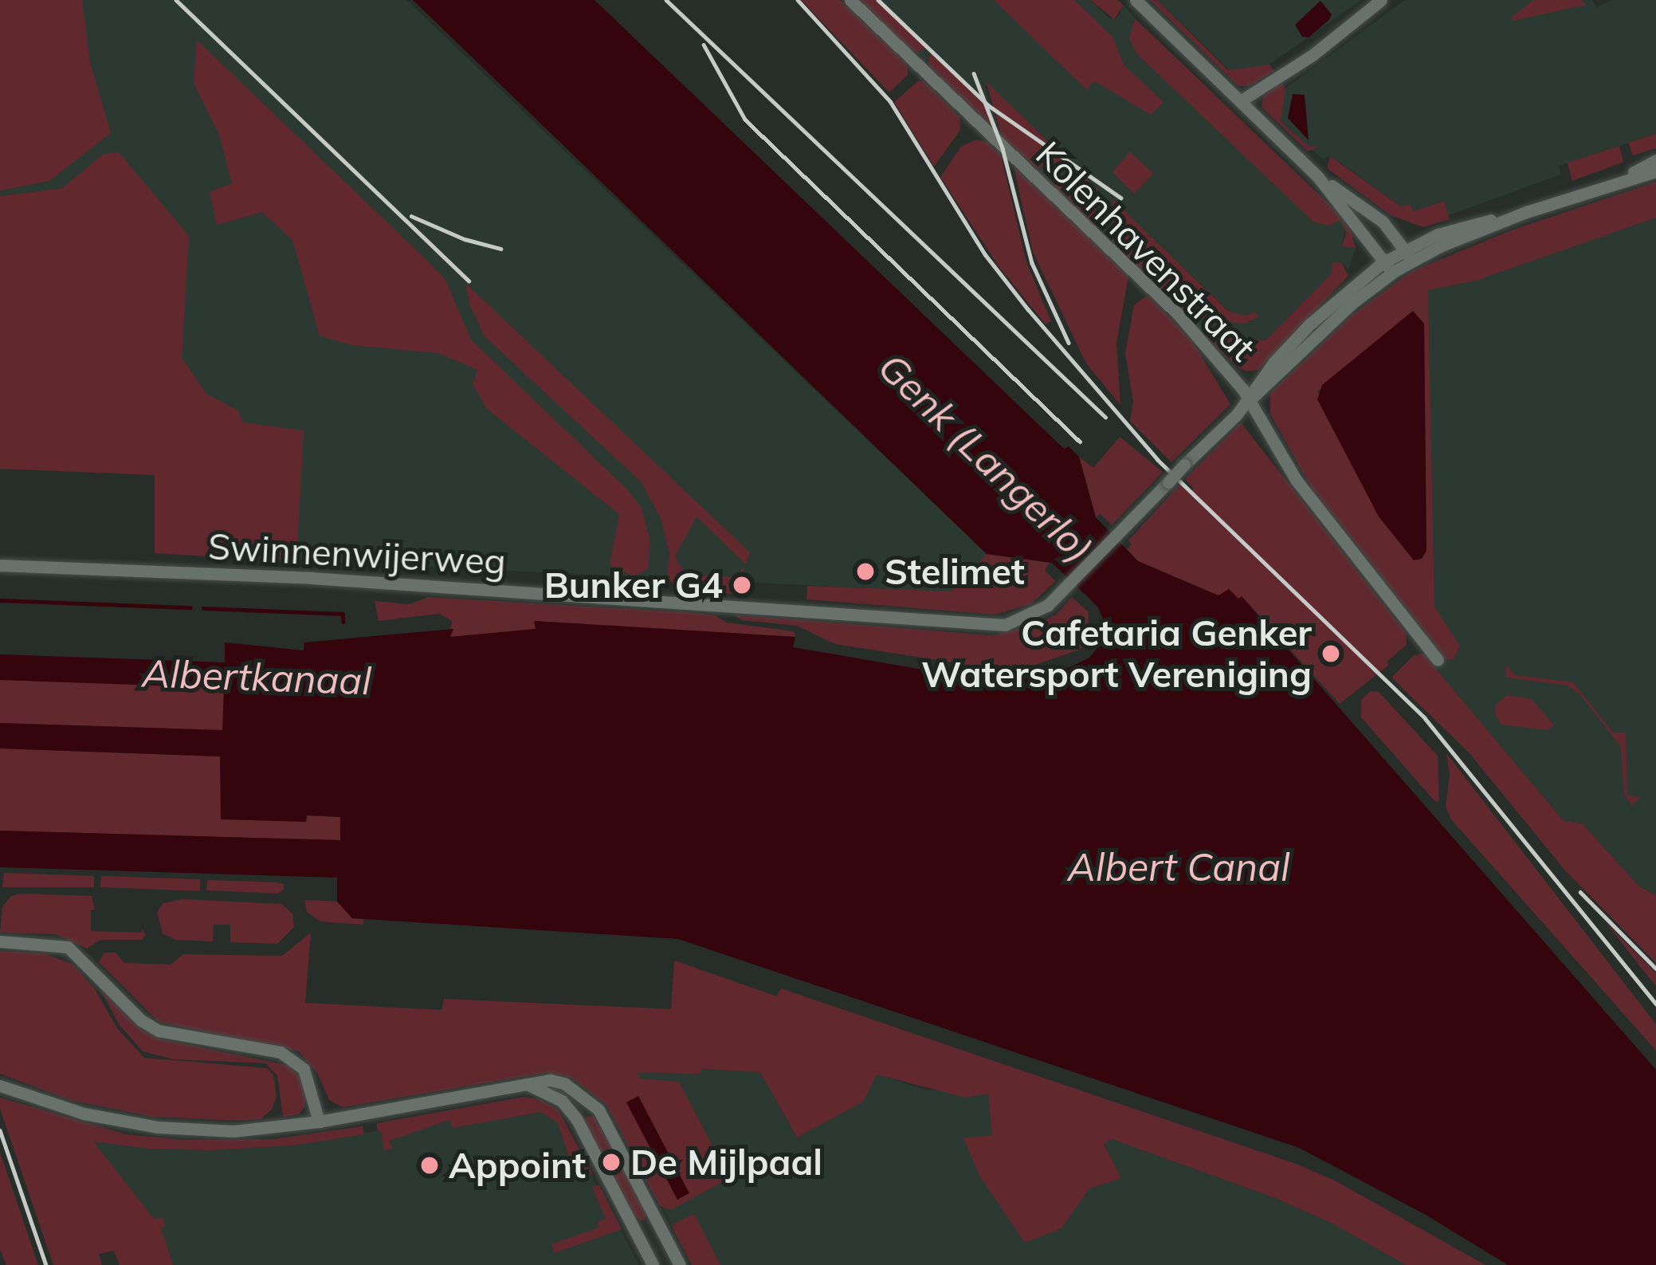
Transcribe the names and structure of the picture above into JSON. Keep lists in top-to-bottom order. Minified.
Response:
{"streets":{"street":["Kolenhavenstraat","Swinnenwijerweg"]},"crossings":[["Kolenhavenstraat","Swinnenwijerweg"]],"water":["Genk (Langerlo)","Albertkanaal","Albert Canal"],"places":["Stelimet","Bunker G4","Cafetaria Genker Watersport Vereniging","De Mijlpaal","Appoint"]}
